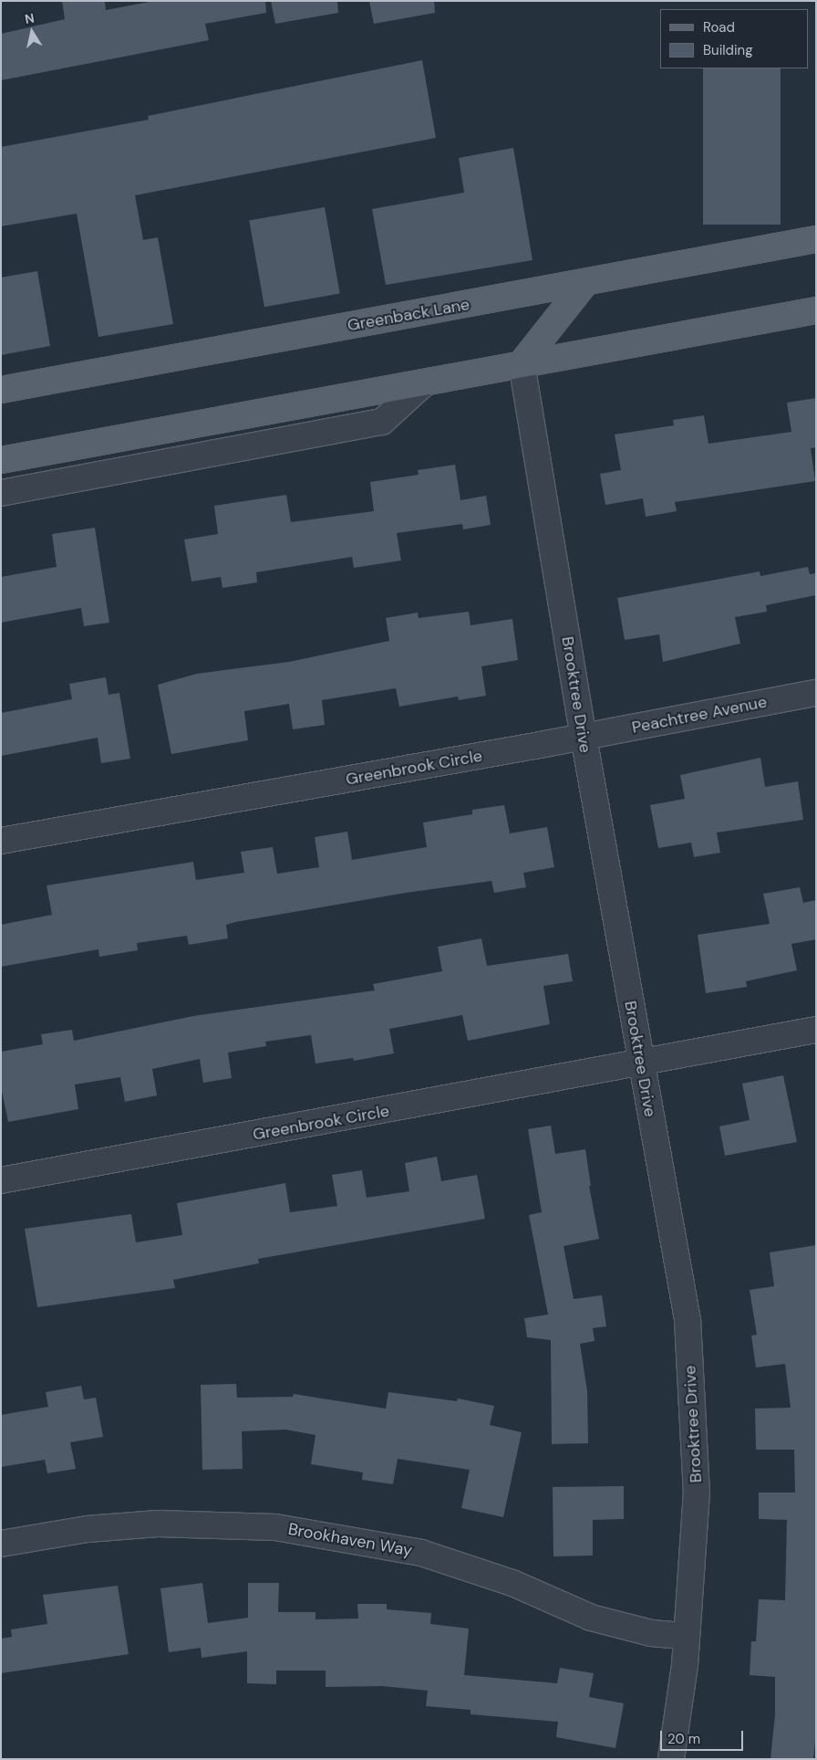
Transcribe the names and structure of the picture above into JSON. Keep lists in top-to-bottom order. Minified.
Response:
{"streets":{"main road":["Greenback Lane"],"street":["Brooktree Drive","Peachtree Avenue","Greenbrook Circle","Brookhaven Way"]},"crossings":[["Brooktree Drive","Peachtree Avenue"],["Brooktree Drive","Greenbrook Circle"],["Brooktree Drive","Brookhaven Way"],["Peachtree Avenue","Greenbrook Circle"]],"legend":["Road","Building"],"scale_bar":"20 m","north":"top"}
